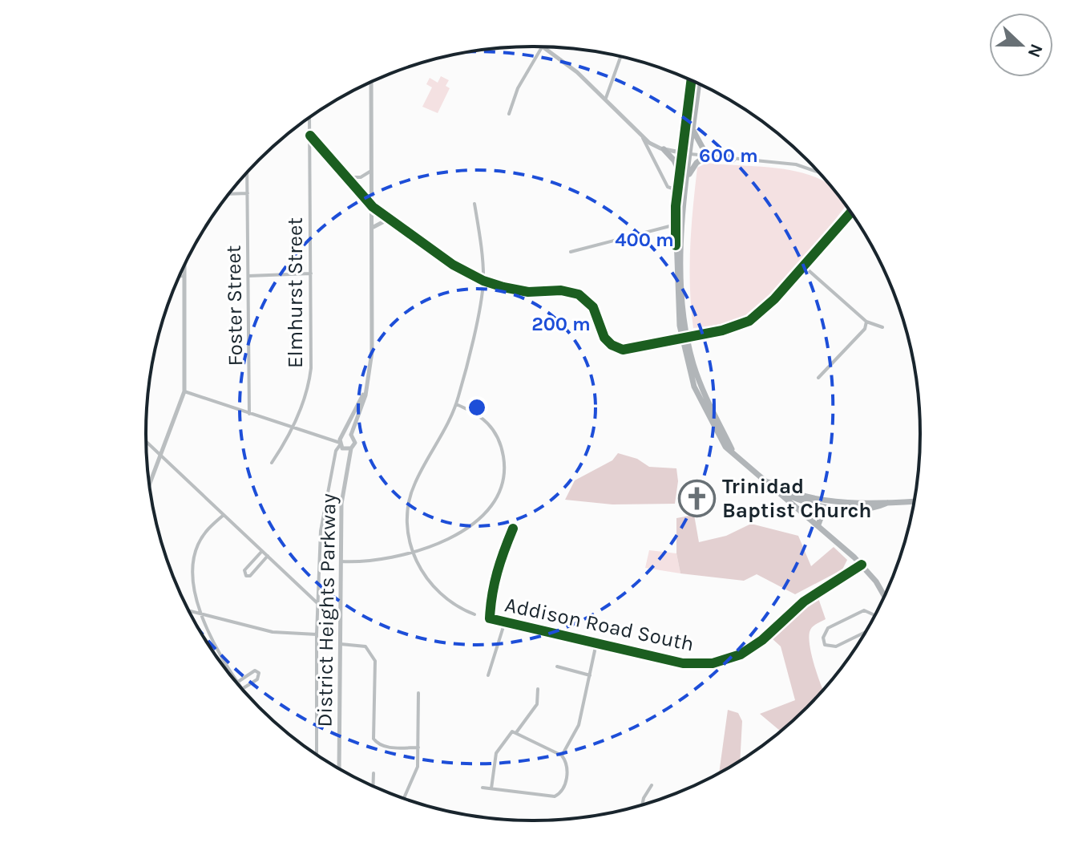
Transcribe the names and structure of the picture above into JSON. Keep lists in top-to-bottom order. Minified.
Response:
{"streets":{"street":["Elmhurst Street","Foster Street","District Heights Parkway","Addison Road South"]},"places":{"church":["Trinidad Baptist Church"]},"north":"right","rings":["600 m","400 m","200 m"]}
